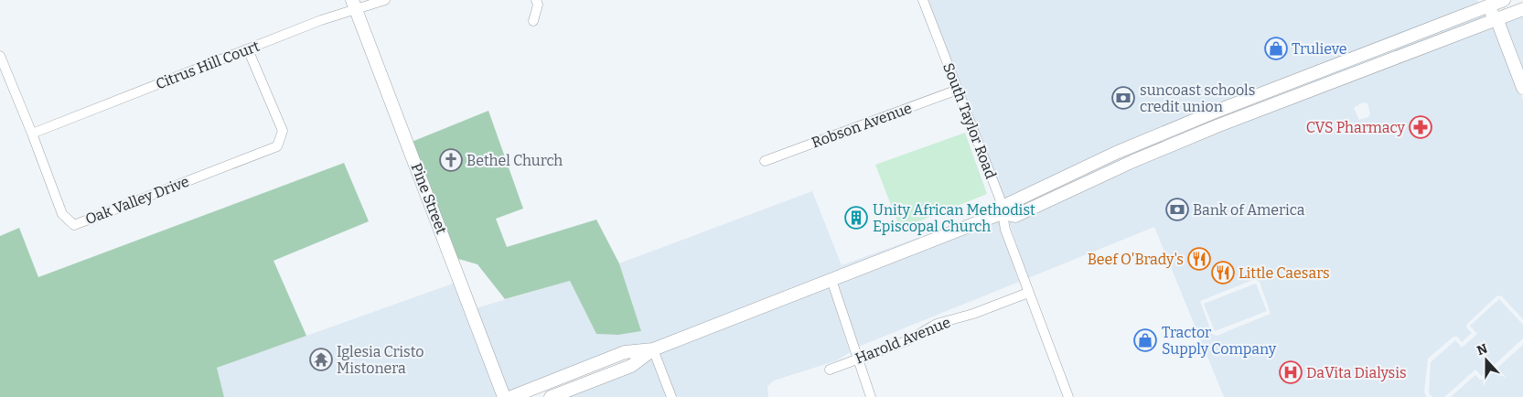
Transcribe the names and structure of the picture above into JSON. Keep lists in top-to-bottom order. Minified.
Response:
{"streets":{"main road":["Pine Street"],"street":["Citrus Hill Court","South Taylor Road","Robson Avenue","Oak Valley Drive","Harold Avenue"]},"crossings":[["Citrus Hill Court","Pine Street"],["Citrus Hill Court","Oak Valley Drive"],["South Taylor Road","Robson Avenue"],["South Taylor Road","Harold Avenue"]],"places":{"shop":["Trulieve","Tractor Supply Company"],"bank":["suncoast schools credit union","Bank of America"],"pharmacy":["CVS Pharmacy"],"church":["Bethel Church"],"building":["Unity African Methodist Episcopal Church"],"restaurant":["Beef O'Brady's","Little Caesars"],"temple":["Iglesia Cristo Mistonera"],"hospital":["DaVita Dialysis"]},"north":"top"}
